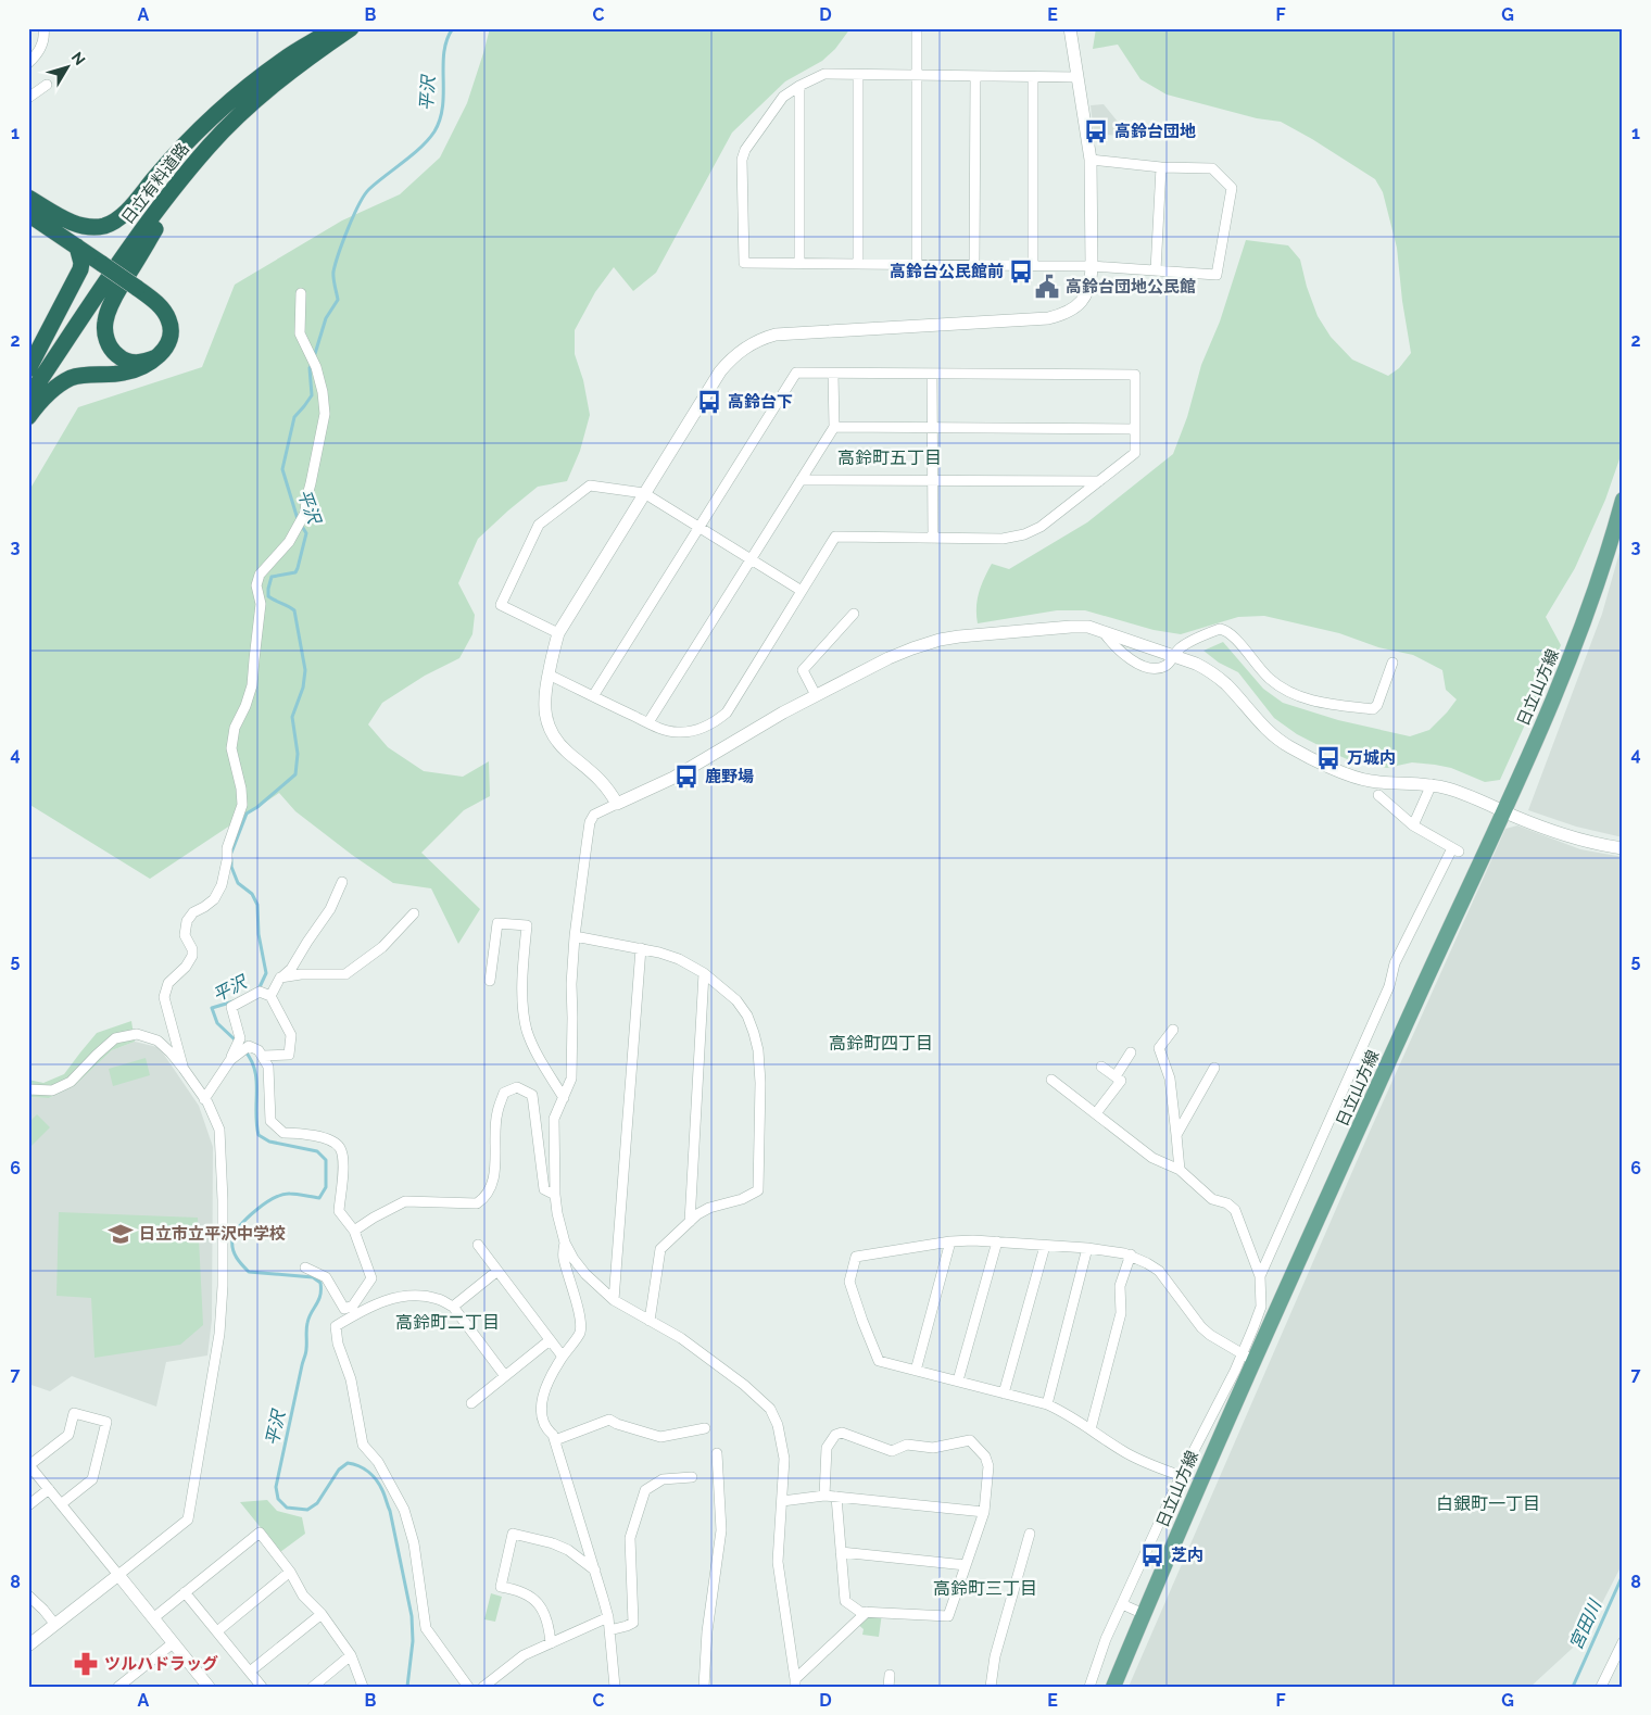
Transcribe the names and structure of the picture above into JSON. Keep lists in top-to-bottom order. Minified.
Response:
{"streets":{"highway":["日立有料道路"],"main road":["日立山方線"]},"districts":["高鈴町五丁目","高鈴町四丁目","高鈴町二丁目","白銀町一丁目","高鈴町三丁目"],"water":["平沢","宮田川"],"places":{"bus stop":["高鈴台団地","高鈴台公民館前","高鈴台下","万城内","鹿野場","芝内"],"public building":["高鈴台団地公民館"],"school or university":["日立市立平沢中学校"],"pharmacy":["ツルハドラッグ"]},"north":"top right","grid":{"columns":["A","B","C","D","E","F","G"],"rows":["1","2","3","4","5","6","7","8"]}}
